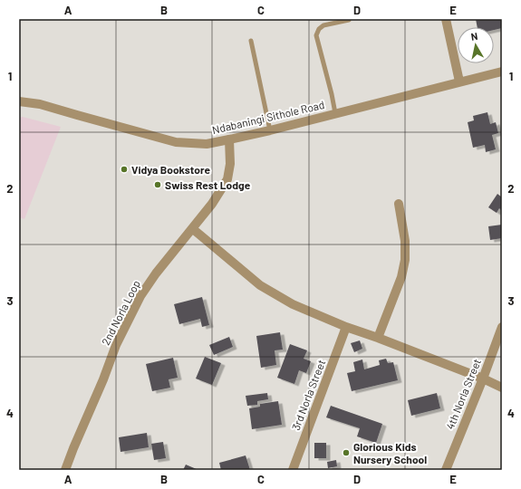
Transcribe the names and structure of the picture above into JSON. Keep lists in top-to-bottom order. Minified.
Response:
{"streets":{"street":["Ndabaningi Sithole Road","2nd Norla Loop","4th Norla Street","3rd Norla Street"]},"crossings":[["Ndabaningi Sithole Road","2nd Norla Loop"]],"places":["Vidya Bookstore","Swiss Rest Lodge","Glorious Kids Nursery School"],"north":"top","grid":{"columns":["A","B","C","D","E"],"rows":["1","2","3","4"]}}
